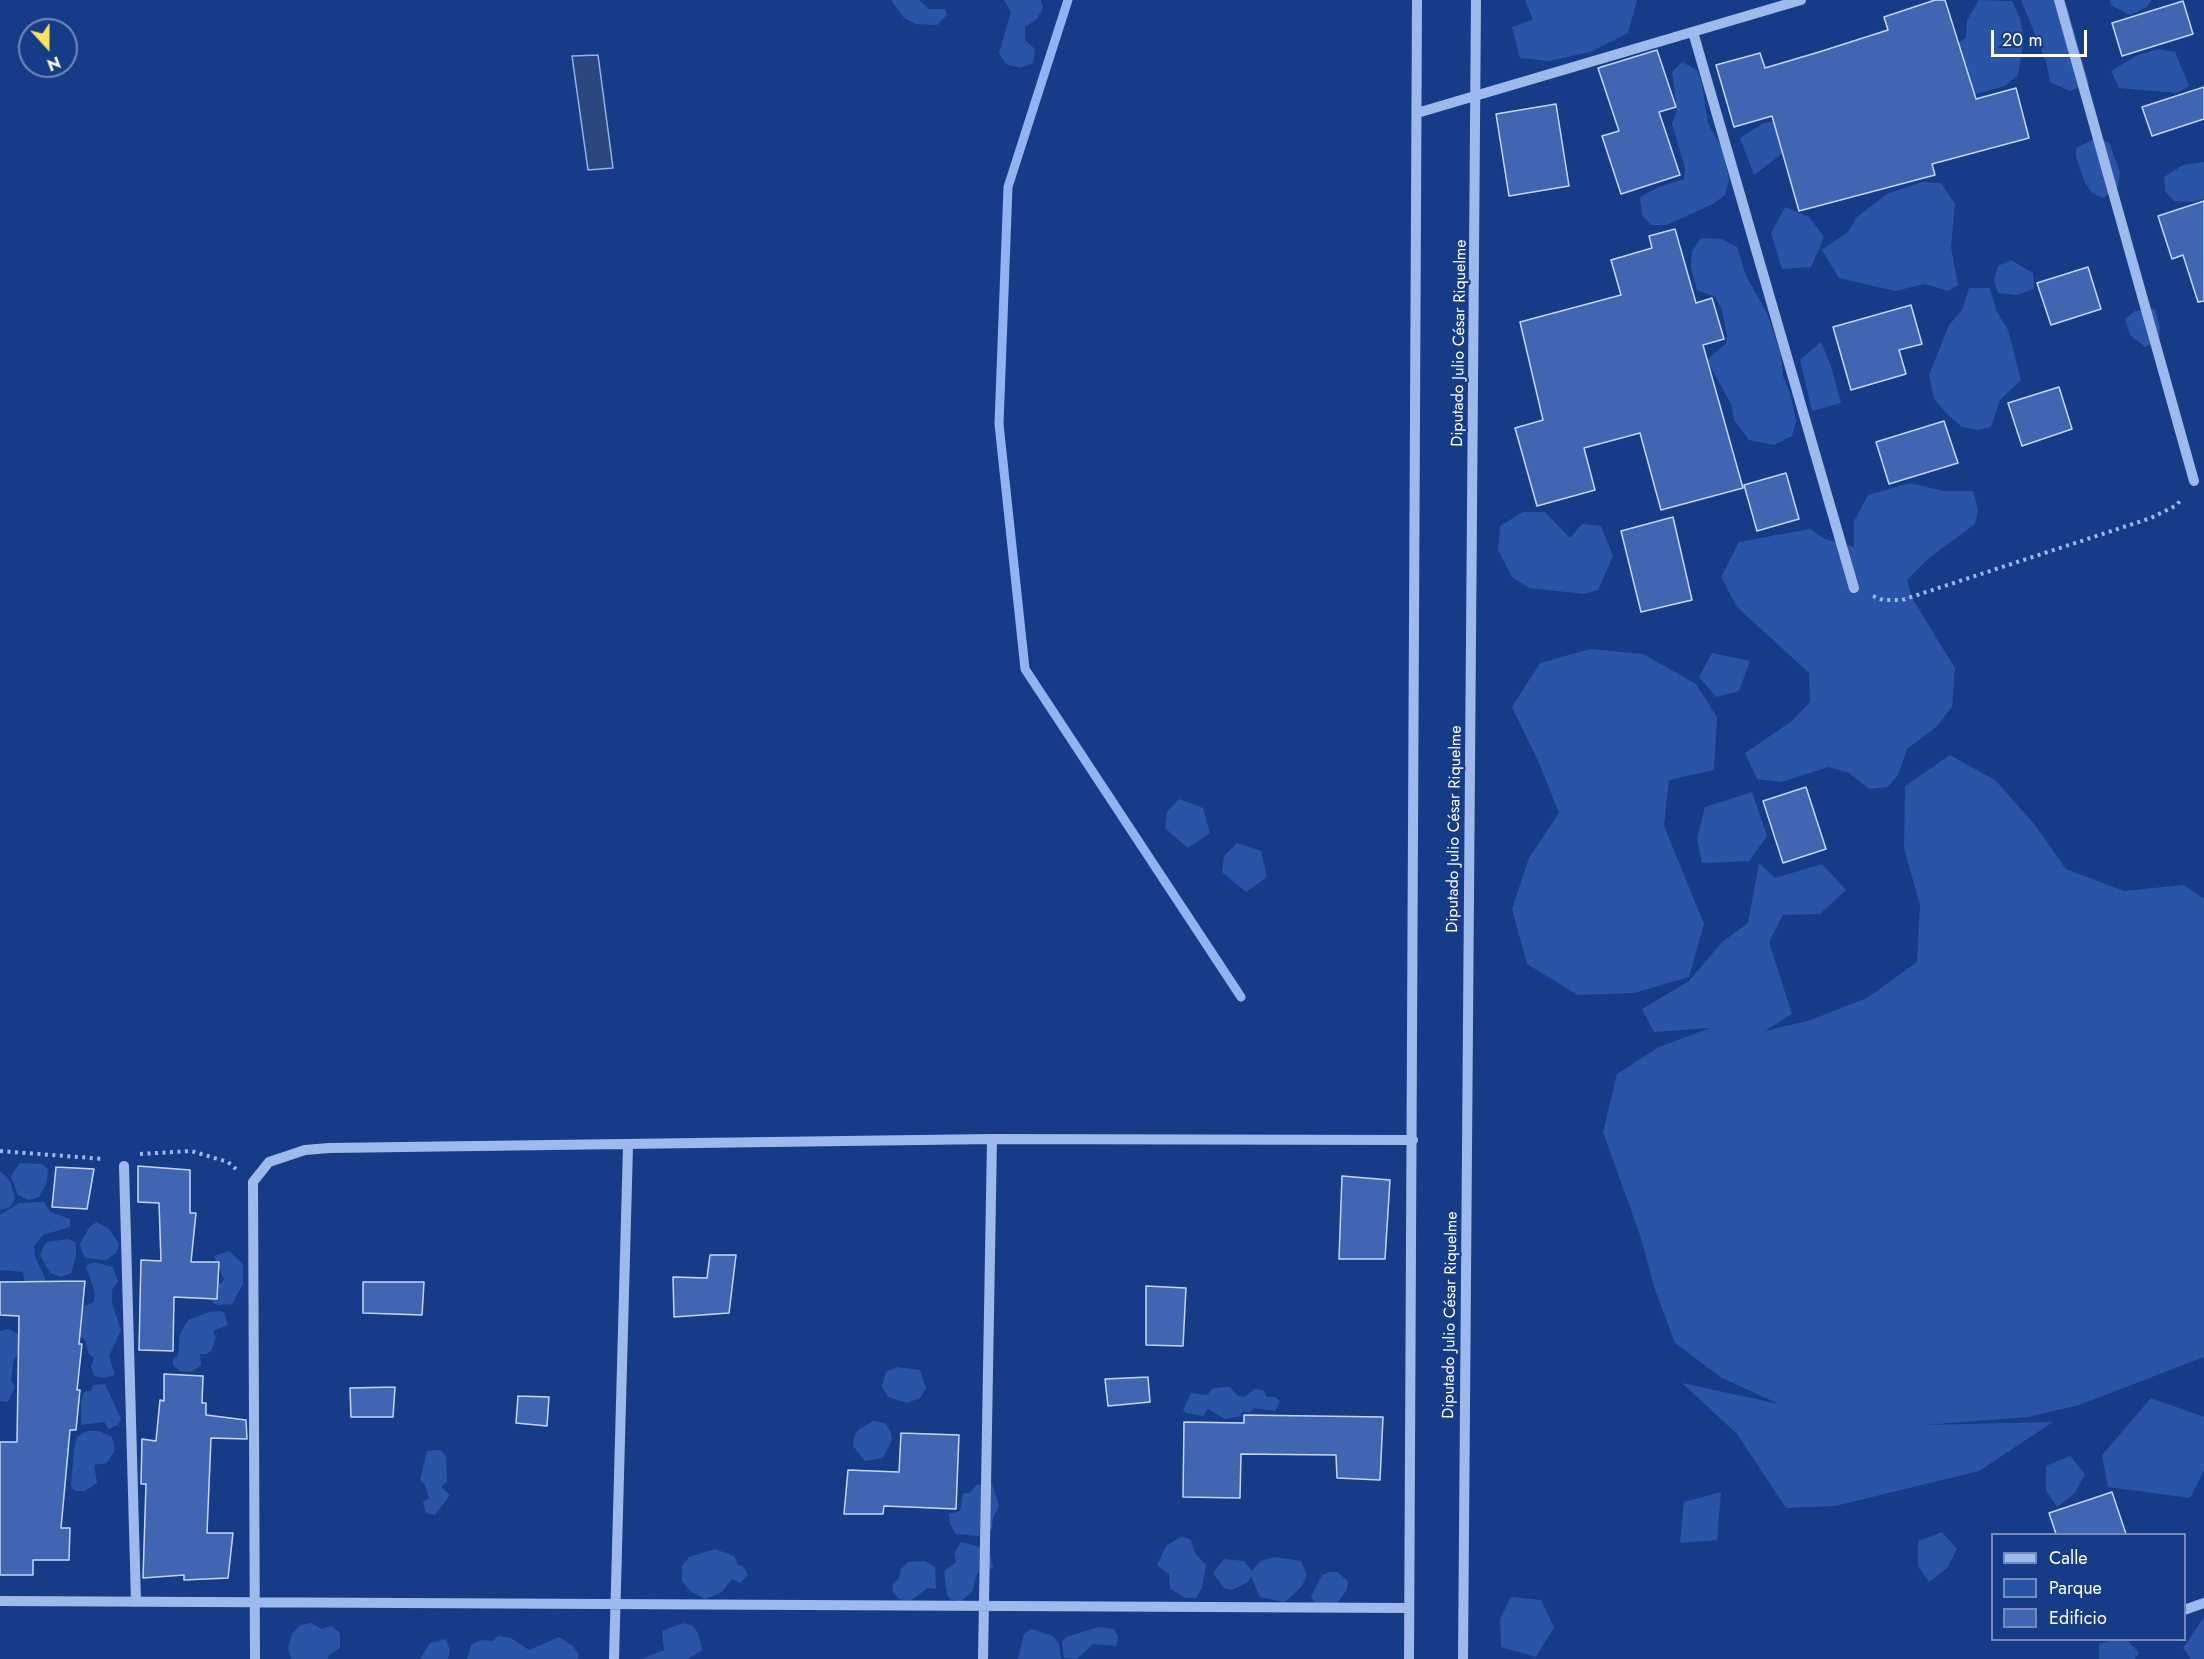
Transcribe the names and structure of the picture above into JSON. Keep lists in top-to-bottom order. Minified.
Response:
{"streets":{"street":["Diputado Julio César Riquelme"]},"legend":["Calle","Parque","Edificio"],"scale_bar":"20 m","north":"bottom"}
